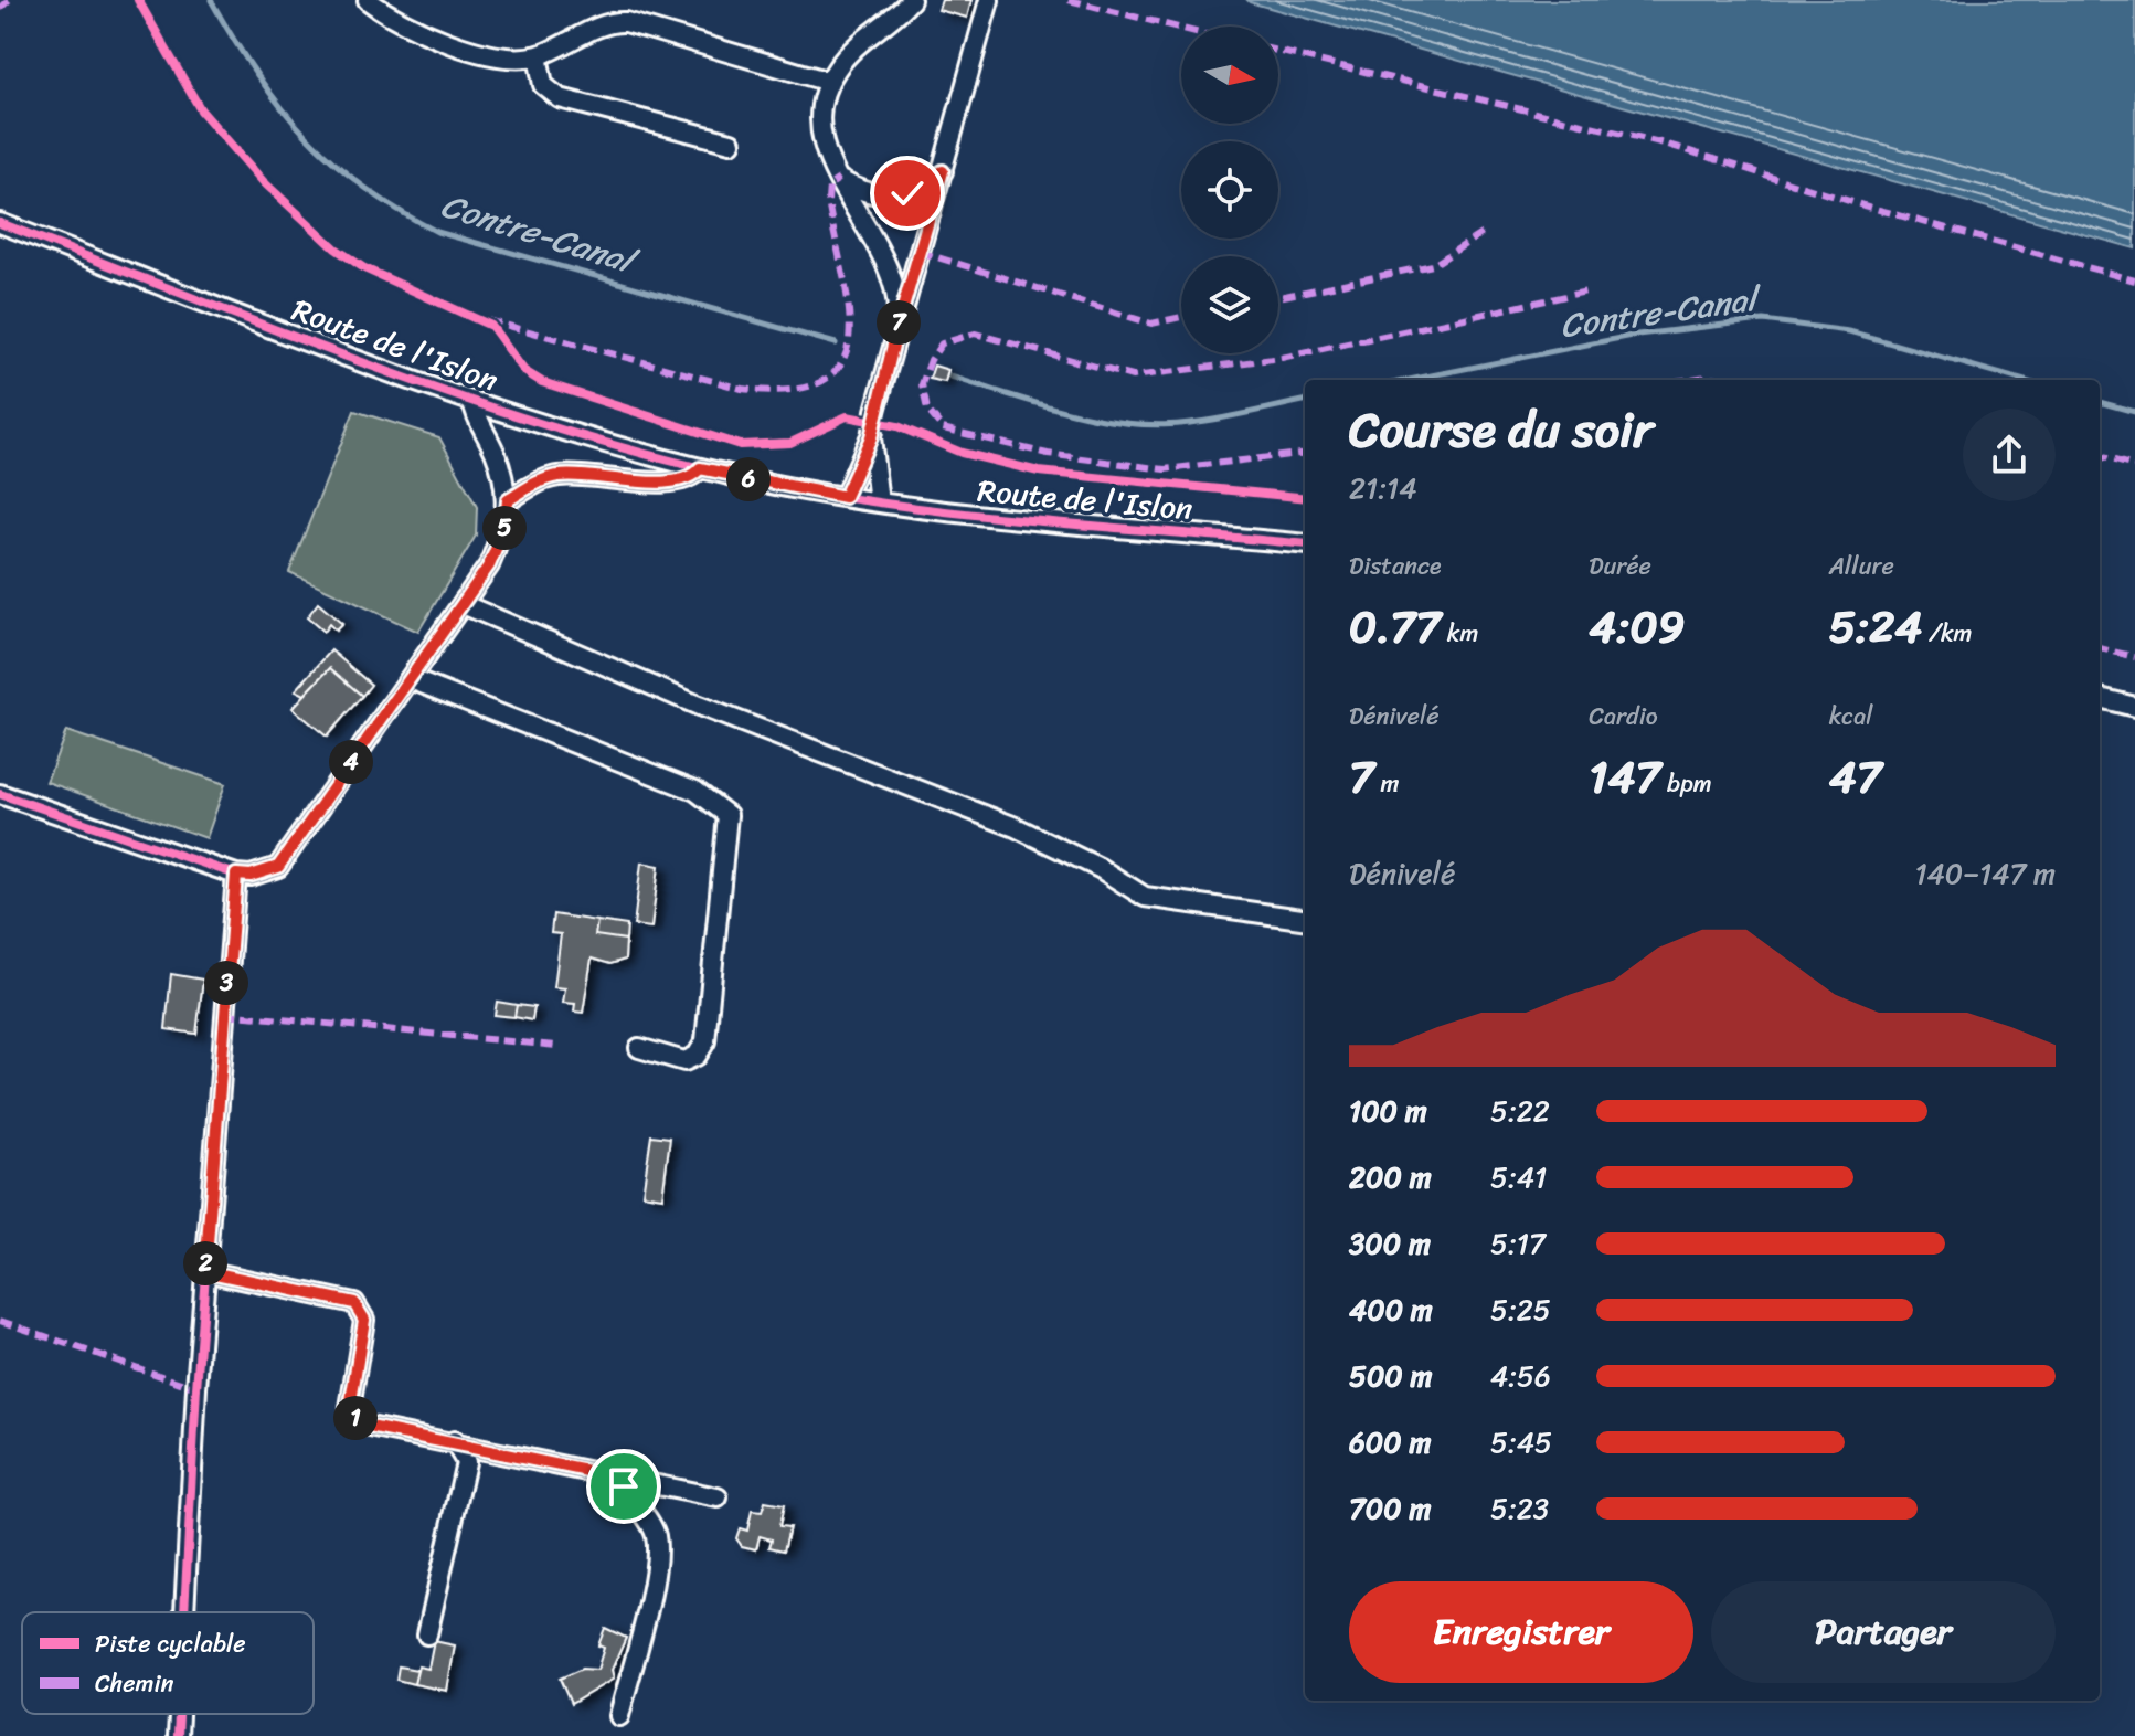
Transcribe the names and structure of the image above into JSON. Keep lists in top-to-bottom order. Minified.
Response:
{"streets":{"street":["Route de l'Islon"]},"water":["Contre-Canal"],"legend":["Piste cyclable","Chemin"],"north":"right","page":{"pins":["7","6","5","4","3","2","1"],"heading":["Course du soir","21:14"],"stats":[["Distance","0.77 km"],["Durée","4:09"],["Allure","5:24 /km"],["Dénivelé","7 m"],["Cardio","147 bpm"],["kcal","47"]],"chart":["Dénivelé","140–147 m"],"list":[{"name":"100 m","note":"5:22"},{"name":"200 m","note":"5:41"},{"name":"300 m","note":"5:17"},{"name":"400 m","note":"5:25"},{"name":"500 m","note":"4:56"},{"name":"600 m","note":"5:45"},{"name":"700 m","note":"5:23"}],"buttons":["Enregistrer","Partager"]}}
